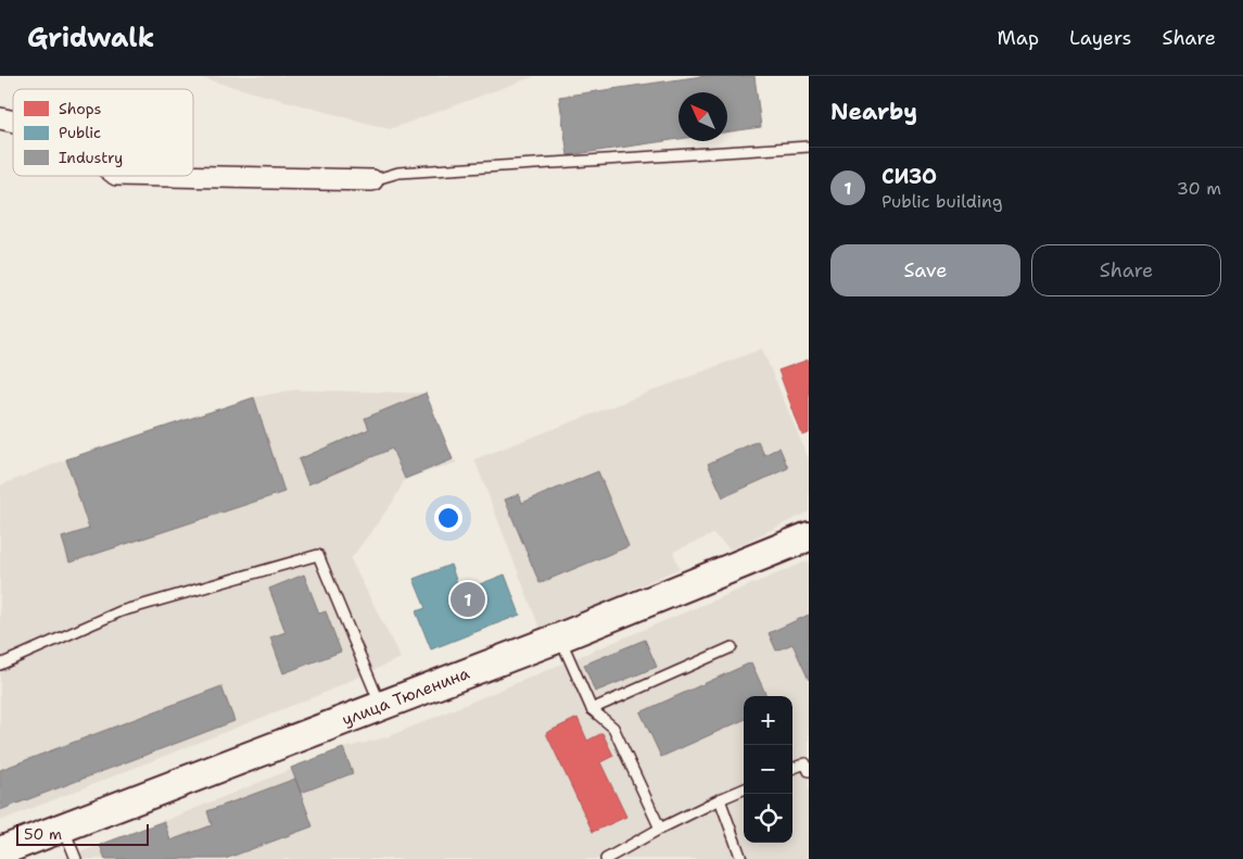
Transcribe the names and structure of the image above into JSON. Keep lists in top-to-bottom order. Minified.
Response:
{"streets":{"main road":["улица Тюленина"]},"legend":["Shops","Public","Industry"],"scale_bar":"50 m","north":"top left","page":{"header":"Gridwalk","nav":["Map","Layers","Share"],"heading":"Nearby","list":[{"mark":"1","name":"СИЗО","note":"Public building","value":"30 m"}],"buttons":["Save","Share"],"pins":"1","map_buttons":["+","−"],"scale":"50 m"}}
